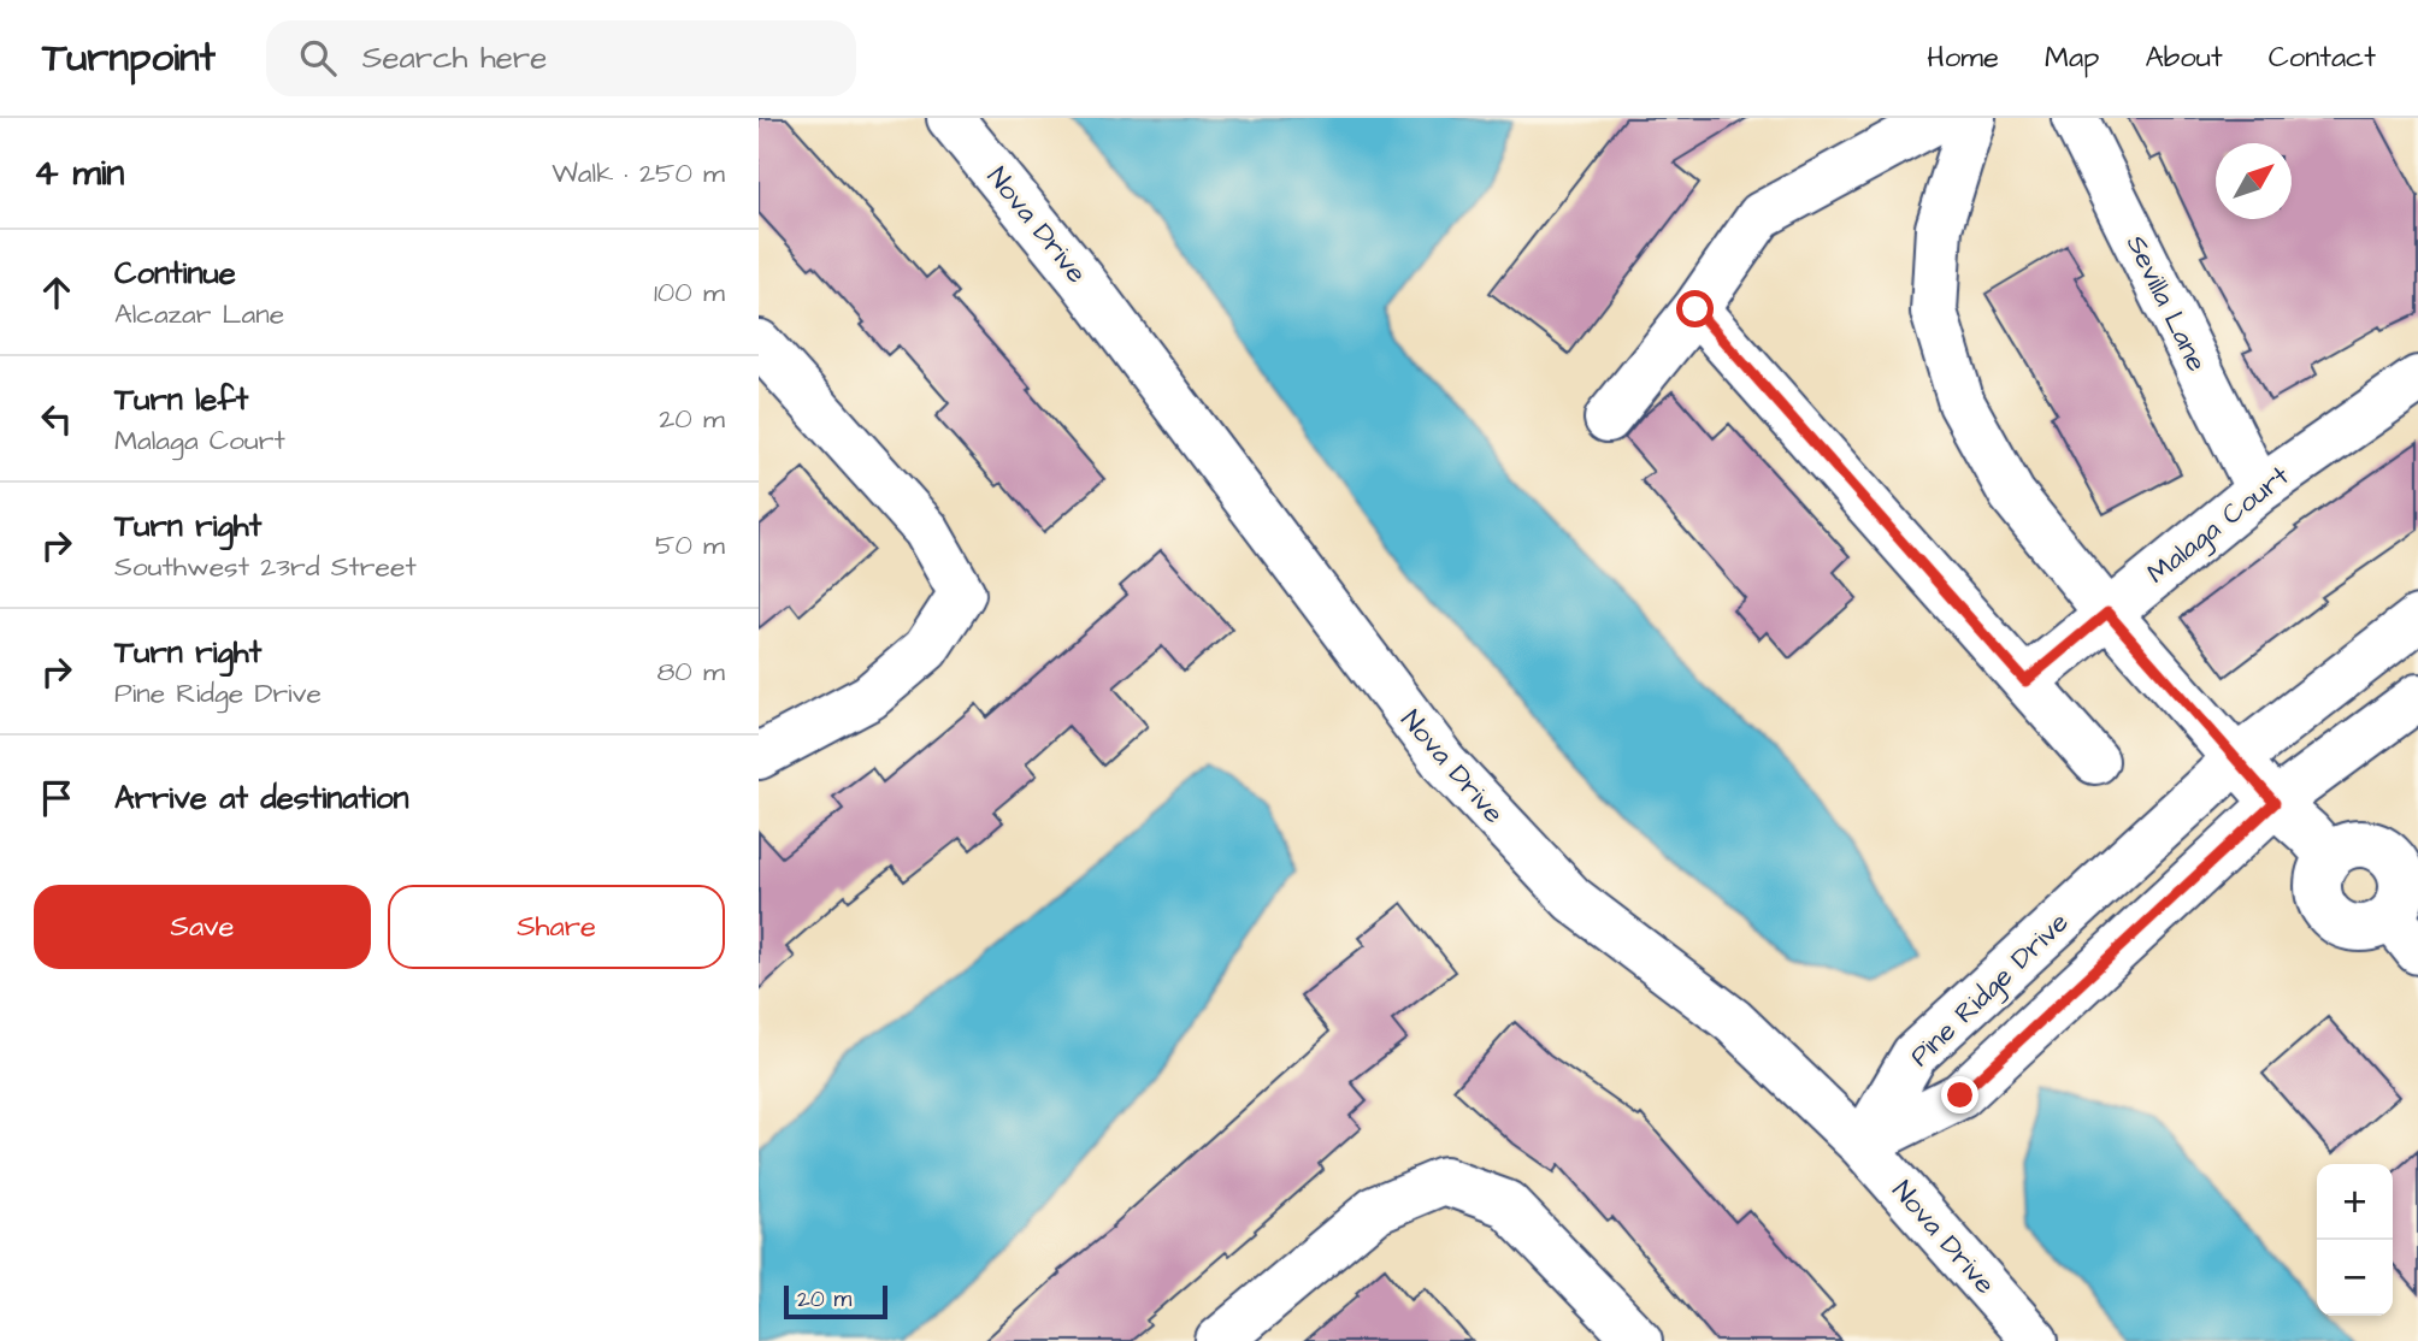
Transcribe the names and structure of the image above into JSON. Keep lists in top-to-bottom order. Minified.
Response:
{"streets":{"street":["Nova Drive","Sevilla Lane","Malaga Court","Pine Ridge Drive"]},"crossings":[["Nova Drive","Pine Ridge Drive"],["Sevilla Lane","Malaga Court"]],"scale_bar":"20 m","north":"top right","page":{"header":"Turnpoint","search":"Search here","nav":["Home","Map","About","Contact"],"heading":["4 min","Walk · 250 m"],"list":[["Continue","Alcazar Lane","100 m"],["Turn left","Malaga Court","20 m"],["Turn right","Southwest 23rd Street","50 m"],["Turn right","Pine Ridge Drive","80 m"],"Arrive at destination"],"buttons":["Save","Share"],"map_buttons":["+","−"],"scale":"20 m"}}
